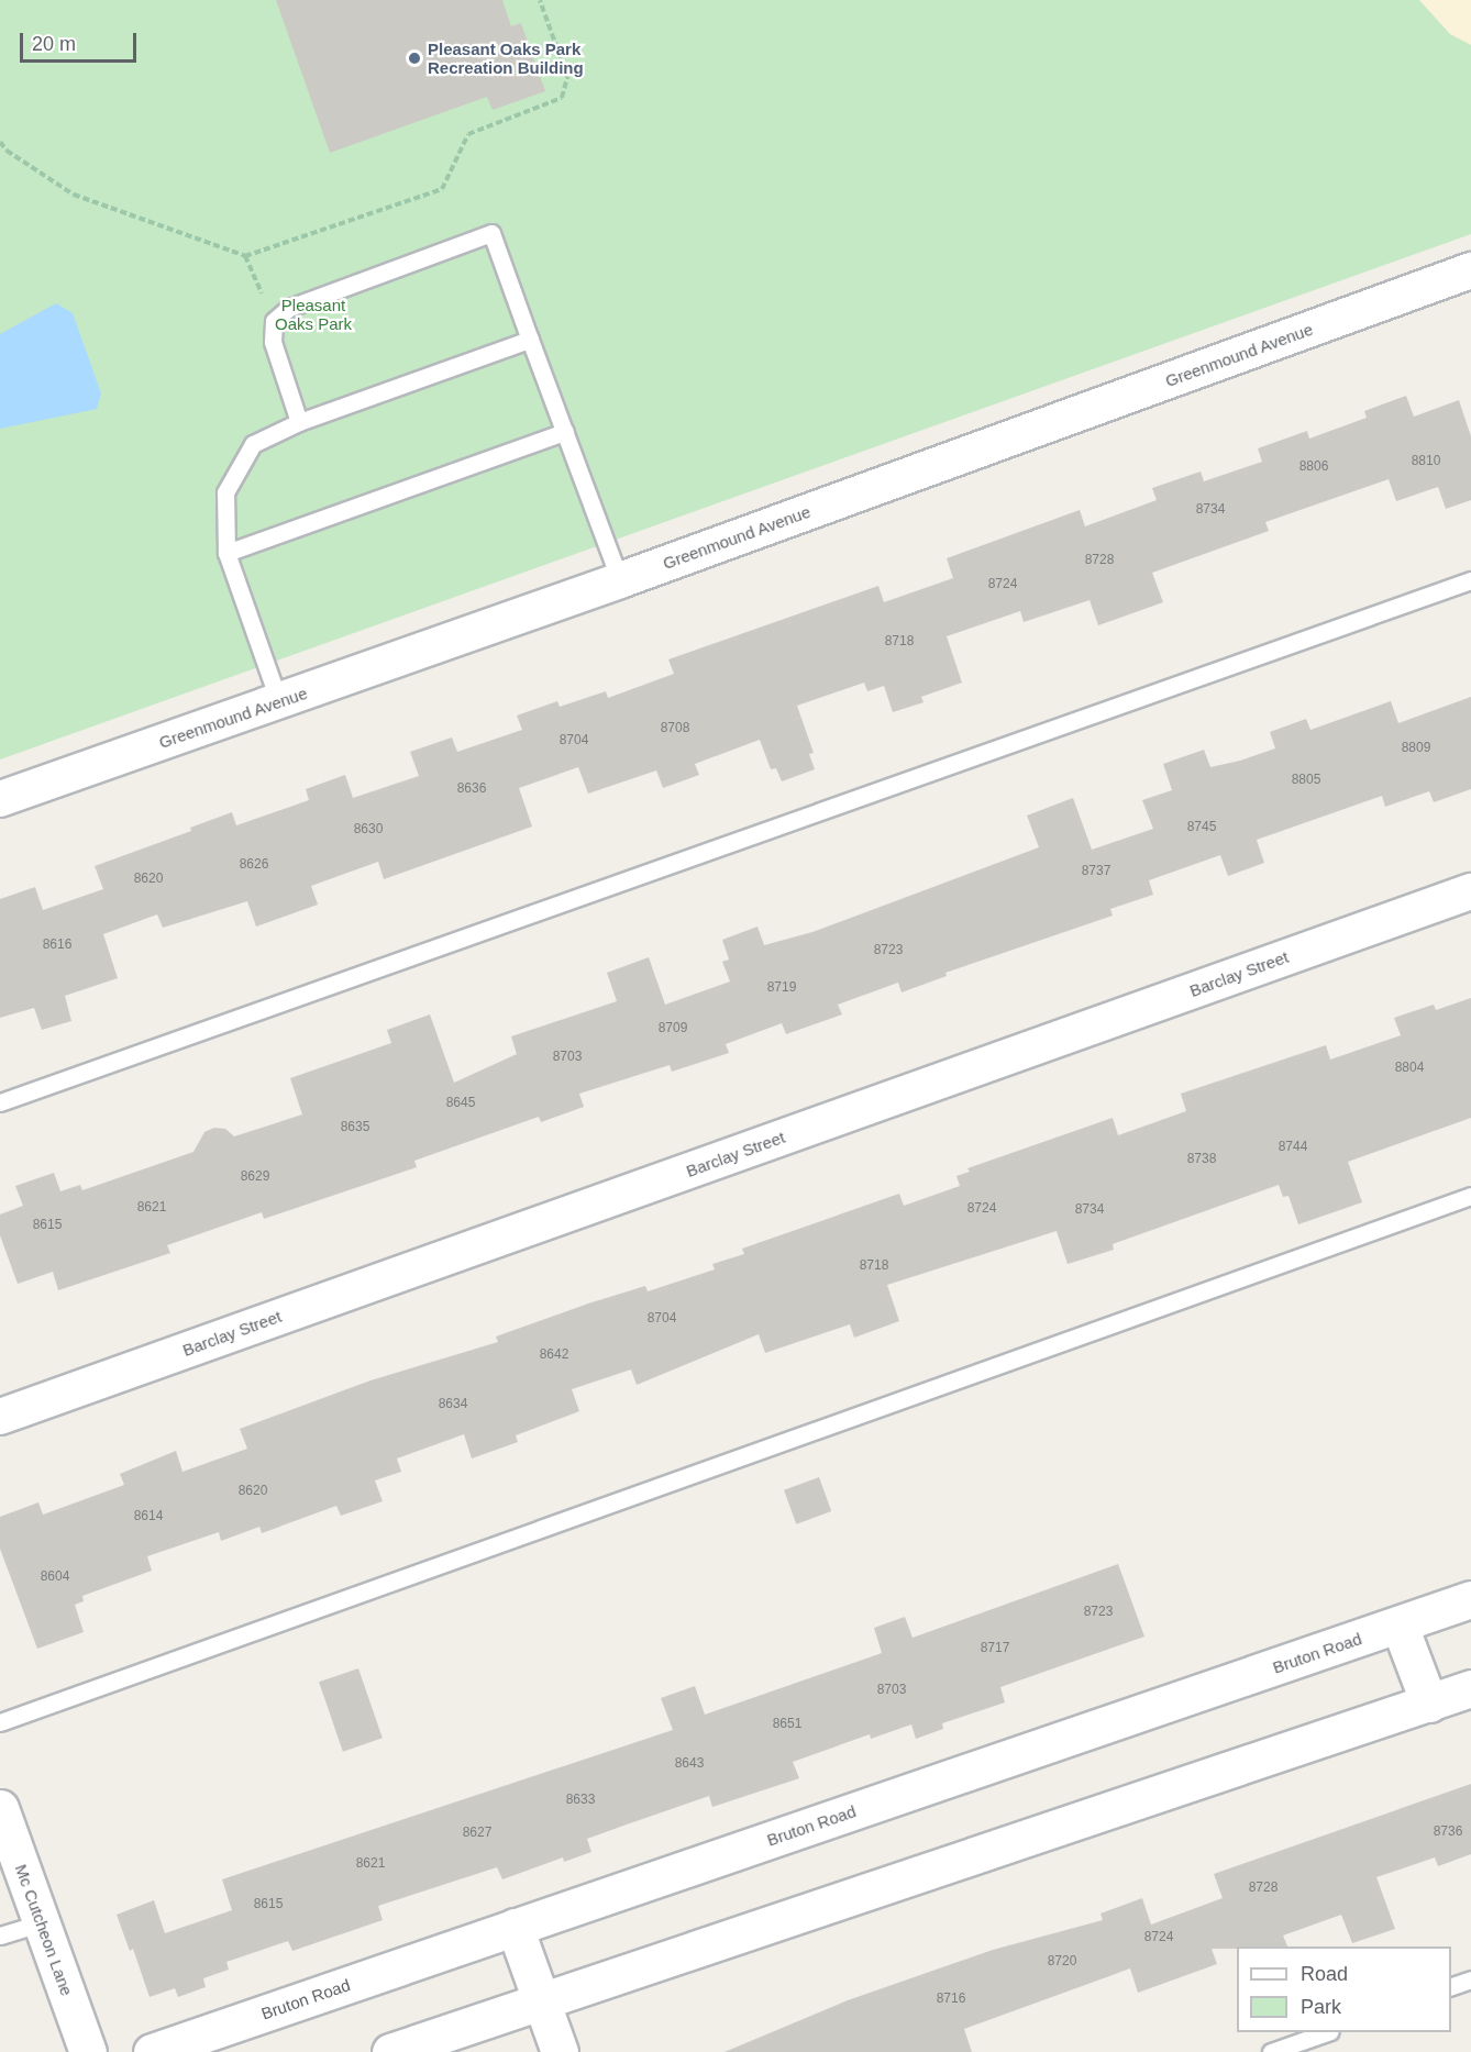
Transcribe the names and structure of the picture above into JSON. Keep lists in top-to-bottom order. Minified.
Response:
{"streets":{"main road":["Bruton Road","Mc Cutcheon Lane"],"street":["Greenmound Avenue","Barclay Street"]},"parks":["Pleasant Oaks Park"],"places":["Pleasant Oaks Park Recreation Building"],"house_numbers":["8810","8806","8734","8728","8724","8718","8708","8704","8809","8805","8636","8745","8630","8626","8737","8620","8616","8723","8719","8709","8703","8804","8645","8635","8744","8738","8629","8621","8724","8734","8615","8718","8704","8642","8634","8620","8614","8604","8723","8717","8703","8651","8643","8633","8736","8627","8621","8728","8615","8724","8720","8716"],"legend":["Road","Park"],"scale_bar":"20 m"}
